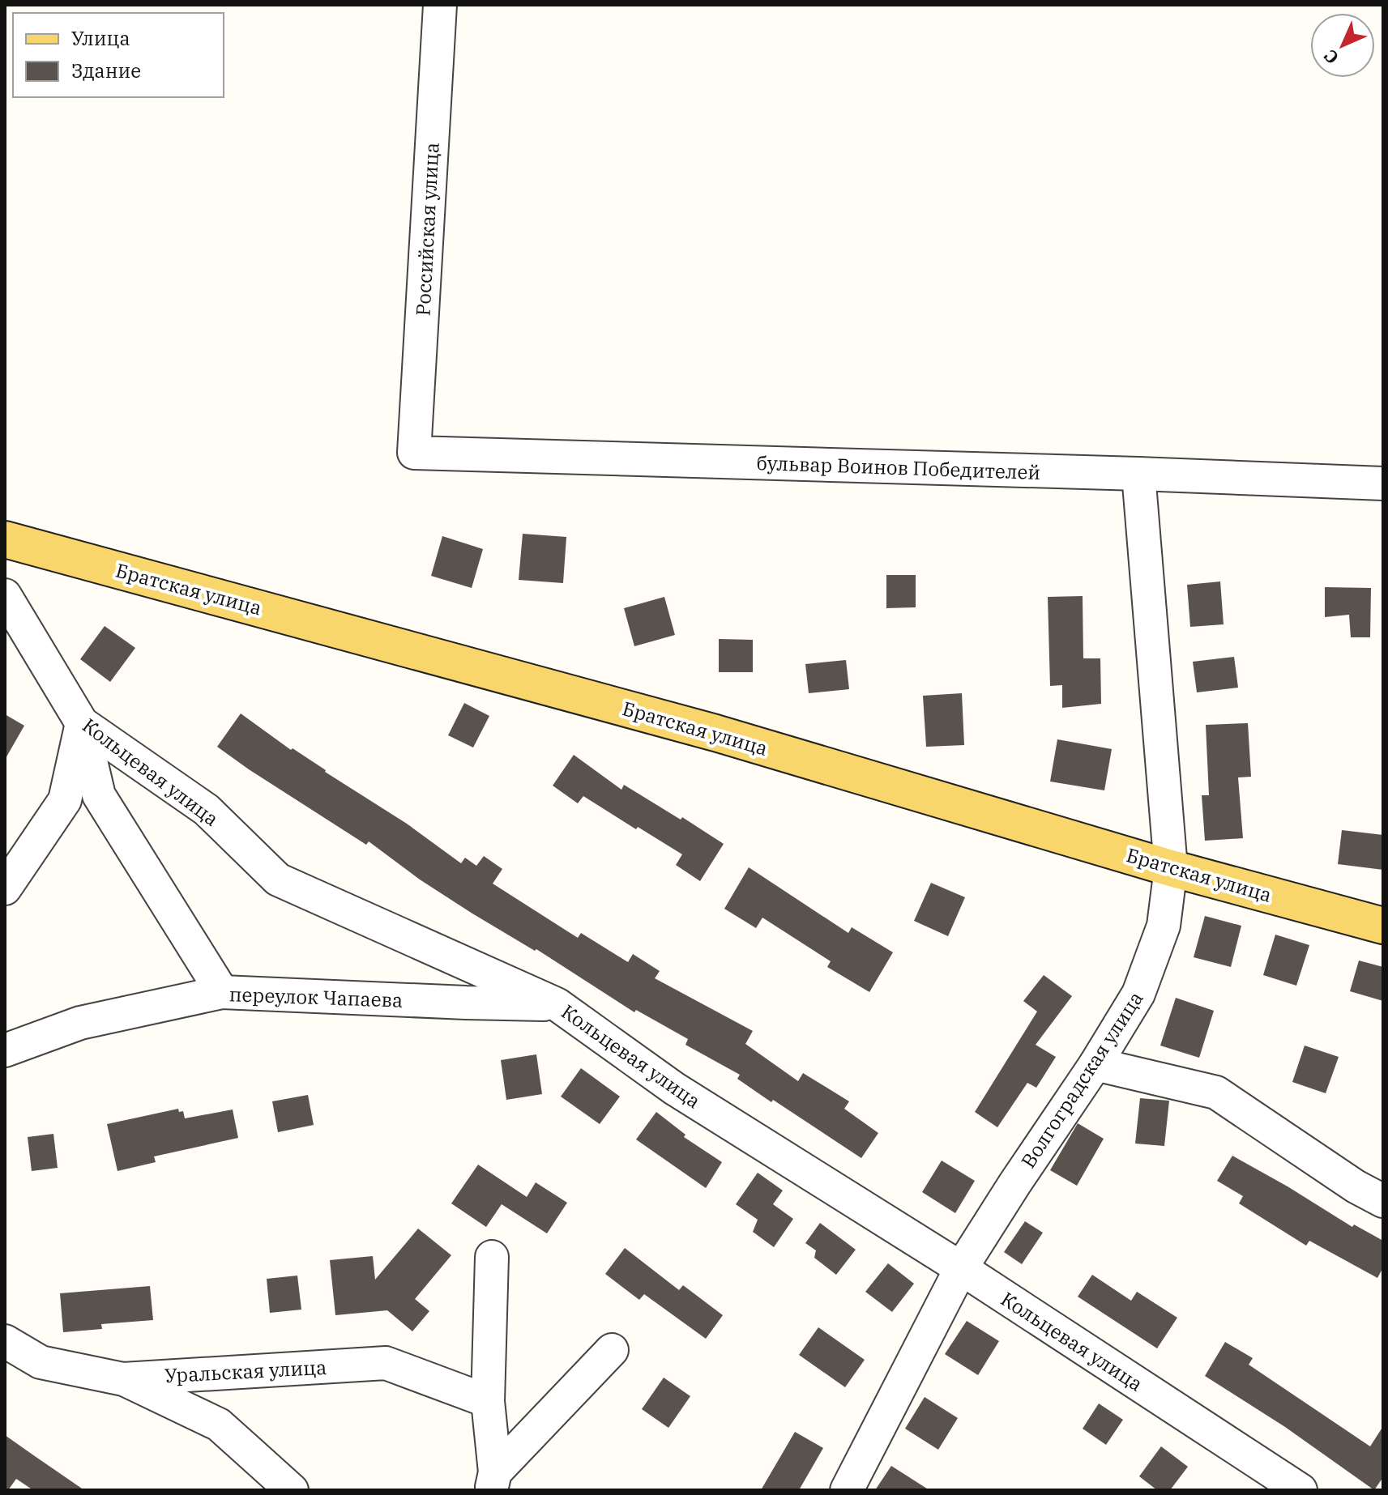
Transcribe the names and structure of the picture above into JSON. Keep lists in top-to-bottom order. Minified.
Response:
{"streets":{"main road":["Братская улица"],"street":["Российская улица","бульвар Воинов Победителей","Кольцевая улица","переулок Чапаева","Волгоградская улица","Уральская улица"]},"crossings":[["Российская улица","бульвар Воинов Победителей"],["бульвар Воинов Победителей","Волгоградская улица"],["Братская улица","Волгоградская улица"],["Кольцевая улица","переулок Чапаева"],["Кольцевая улица","Волгоградская улица"]],"legend":["Улица","Здание"],"north":"bottom left"}
